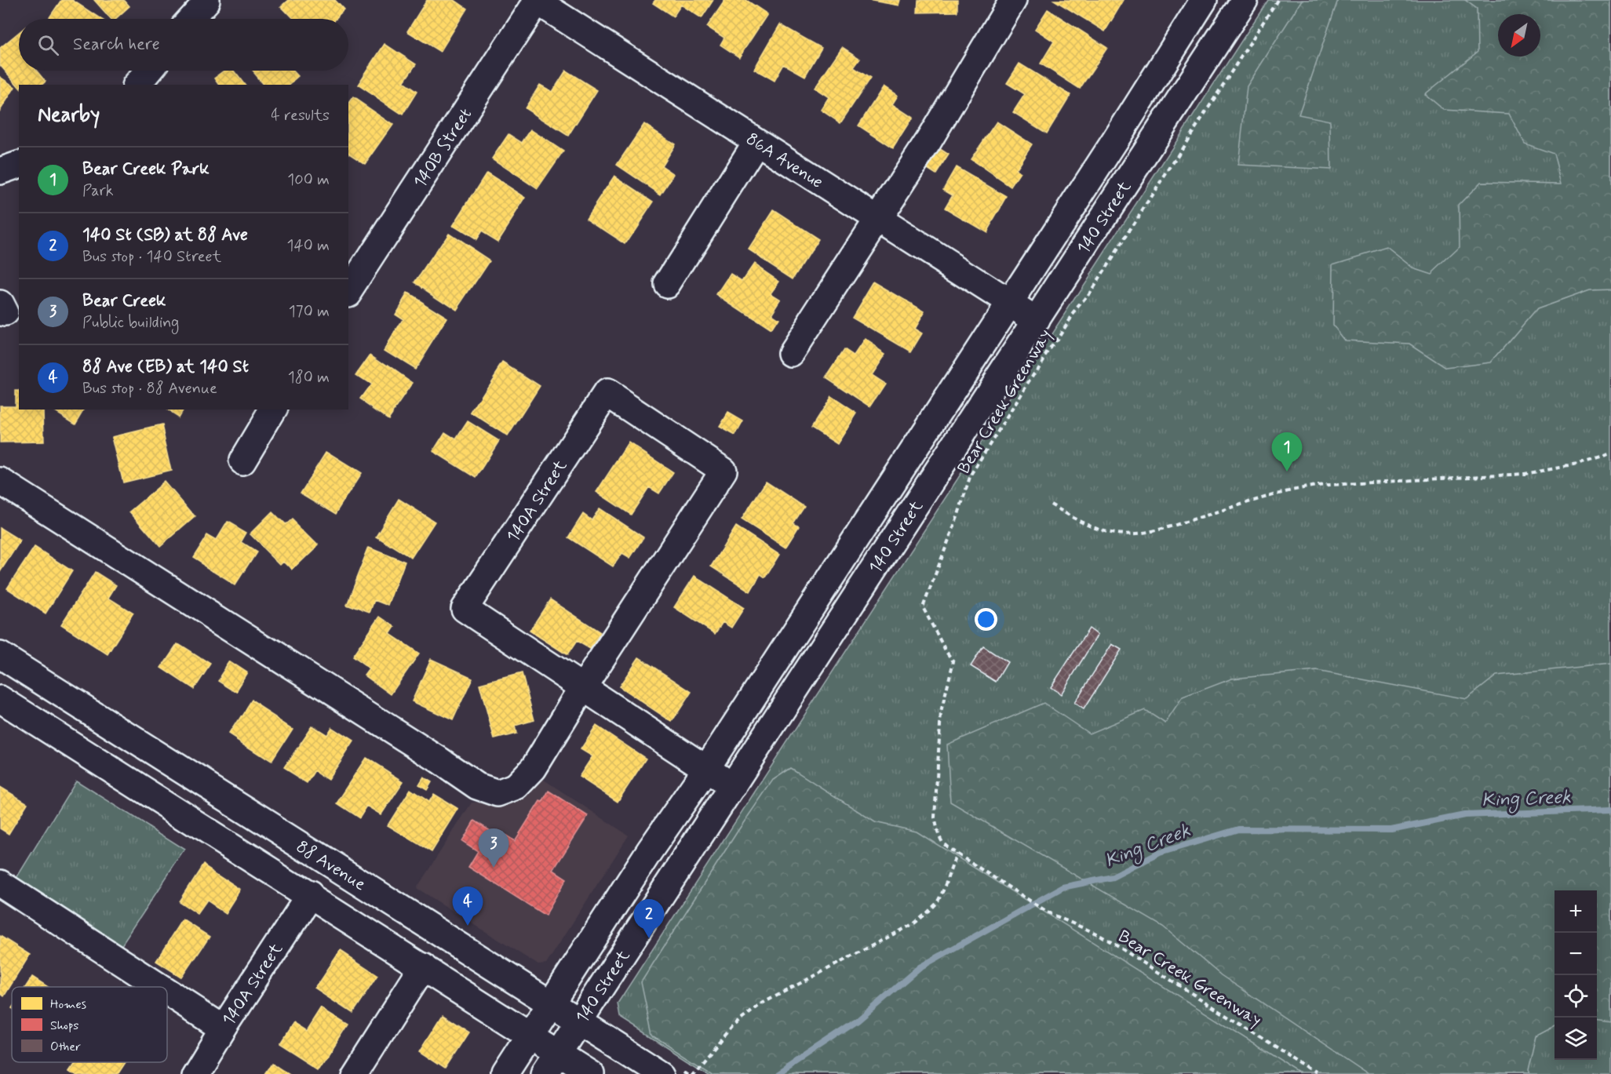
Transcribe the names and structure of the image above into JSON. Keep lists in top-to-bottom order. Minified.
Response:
{"streets":{"main road":["140B Street","86A Avenue","140 Street","140A Street","88 Avenue"],"path":["Bear Creek Greenway"]},"crossings":[["140B Street","86A Avenue"],["86A Avenue","140 Street"],["140 Street","88 Avenue"],["140A Street","88 Avenue"]],"water":["King Creek"],"legend":["Homes","Shops","Other"],"north":"bottom left","page":{"search":"Search here","heading":["Nearby","4 results"],"list":[{"mark":"1","name":"Bear Creek Park","note":"Park","value":"100 m"},{"mark":"2","name":"140 St (SB) at 88 Ave","note":"Bus stop · 140 Street","value":"140 m"},{"mark":"3","name":"Bear Creek","note":"Public building","value":"170 m"},{"mark":"4","name":"88 Ave (EB) at 140 St","note":"Bus stop · 88 Avenue","value":"180 m"}],"pins":["1","3","4","2"],"map_buttons":["+","−"]}}
